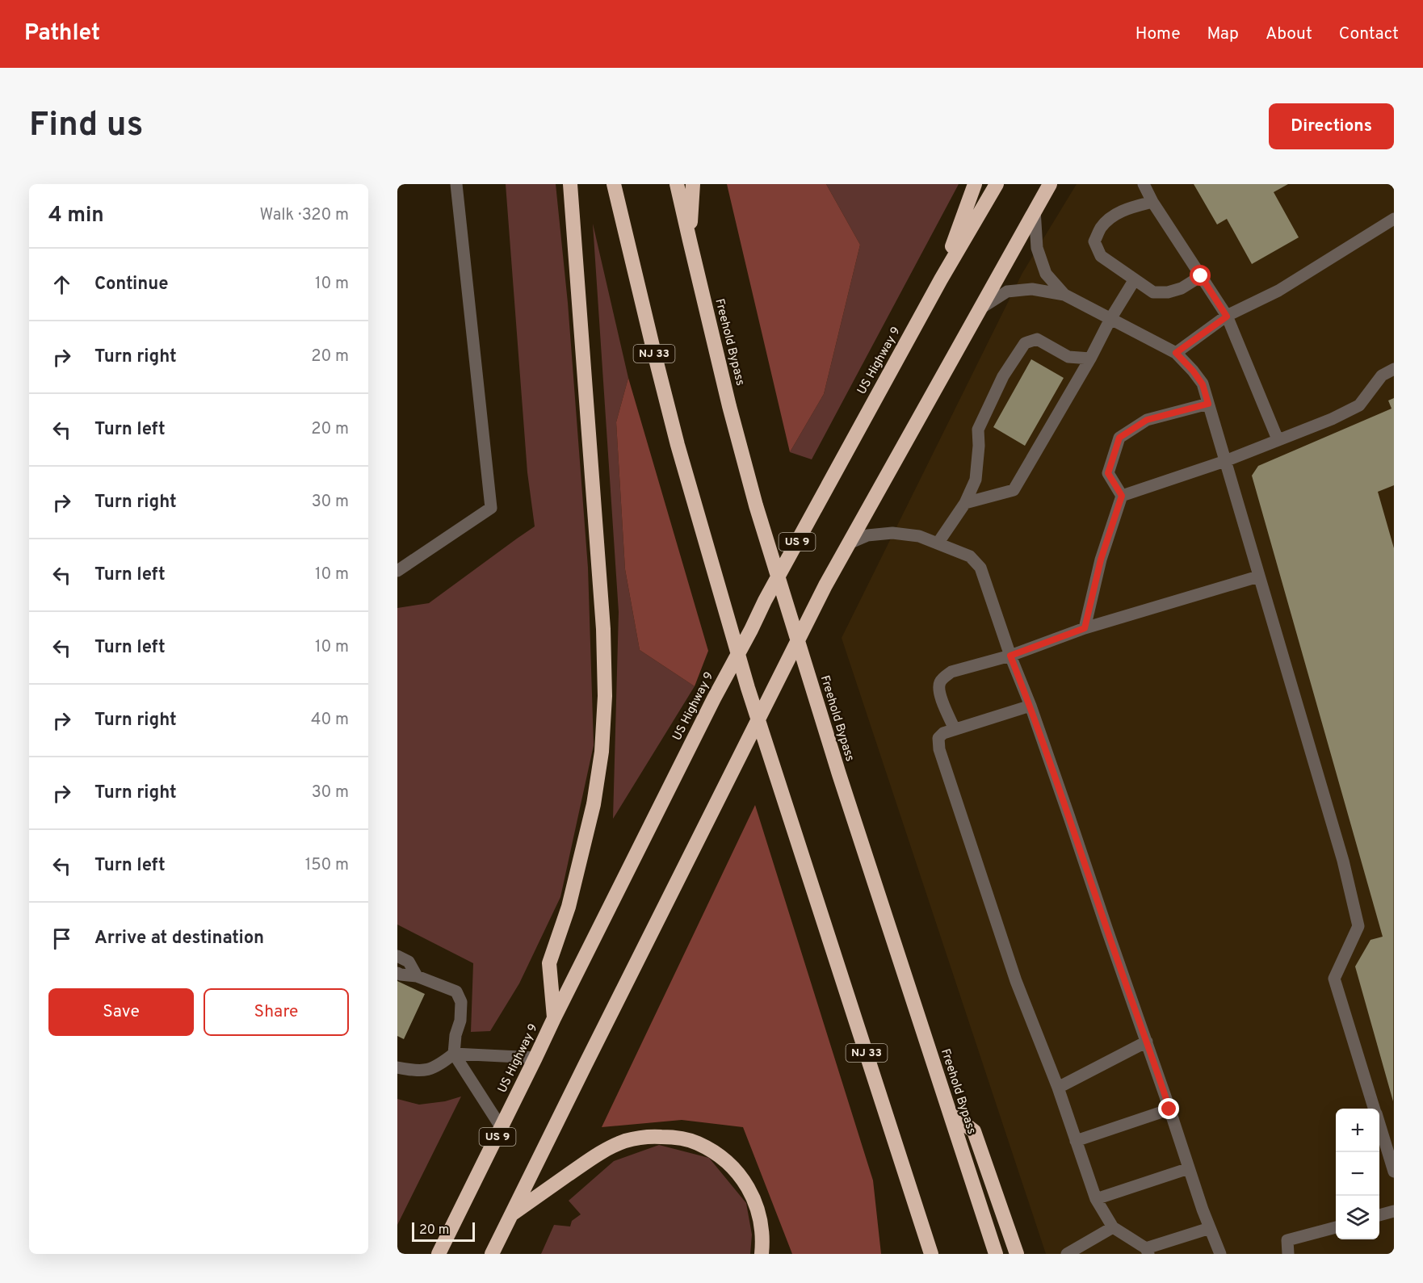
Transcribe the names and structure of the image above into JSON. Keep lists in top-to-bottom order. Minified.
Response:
{"streets":{"highway":["Freehold Bypass","NJ 33","US Highway 9","US 9"]},"scale_bar":"20 m","page":{"header":"Pathlet","nav":["Home","Map","About","Contact"],"buttons":["Directions",["Save","Share"]],"title":"Find us","heading":["4 min","Walk · 320 m"],"list":[["Continue","10 m"],["Turn right","20 m"],["Turn left","20 m"],["Turn right","30 m"],["Turn left","10 m"],["Turn left","10 m"],["Turn right","40 m"],["Turn right","30 m"],["Turn left","150 m"],"Arrive at destination"],"map_buttons":["+","−"],"scale":"20 m"}}
